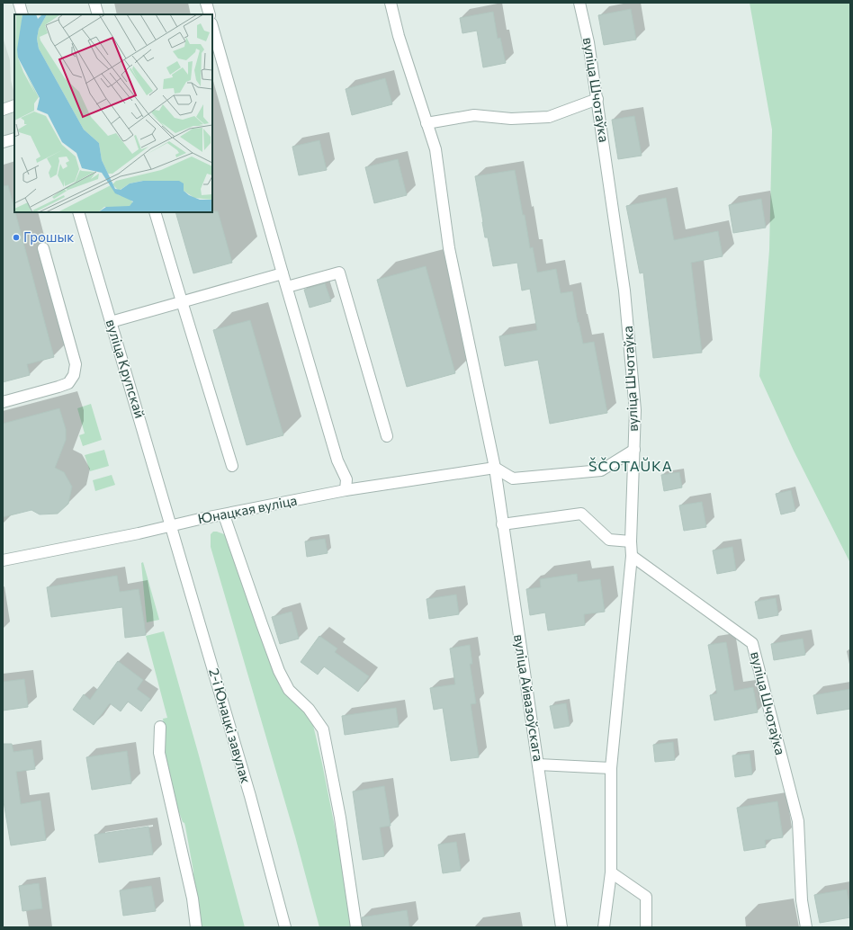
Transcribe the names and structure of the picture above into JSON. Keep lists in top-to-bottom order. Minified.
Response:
{"streets":{"street":["вуліца Шчотаўка","вуліца Крупскай","Юнацкая вуліца","вуліца Айвазоўскага","2-і Юнацкі завулак"]},"crossings":[["вуліца Крупскай","Юнацкая вуліца"],["вуліца Крупскай","2-і Юнацкі завулак"],["Юнацкая вуліца","вуліца Айвазоўскага"],["Юнацкая вуліца","2-і Юнацкі завулак"]],"districts":["ŠČOTAŬKA"],"places":["Грошык"]}
